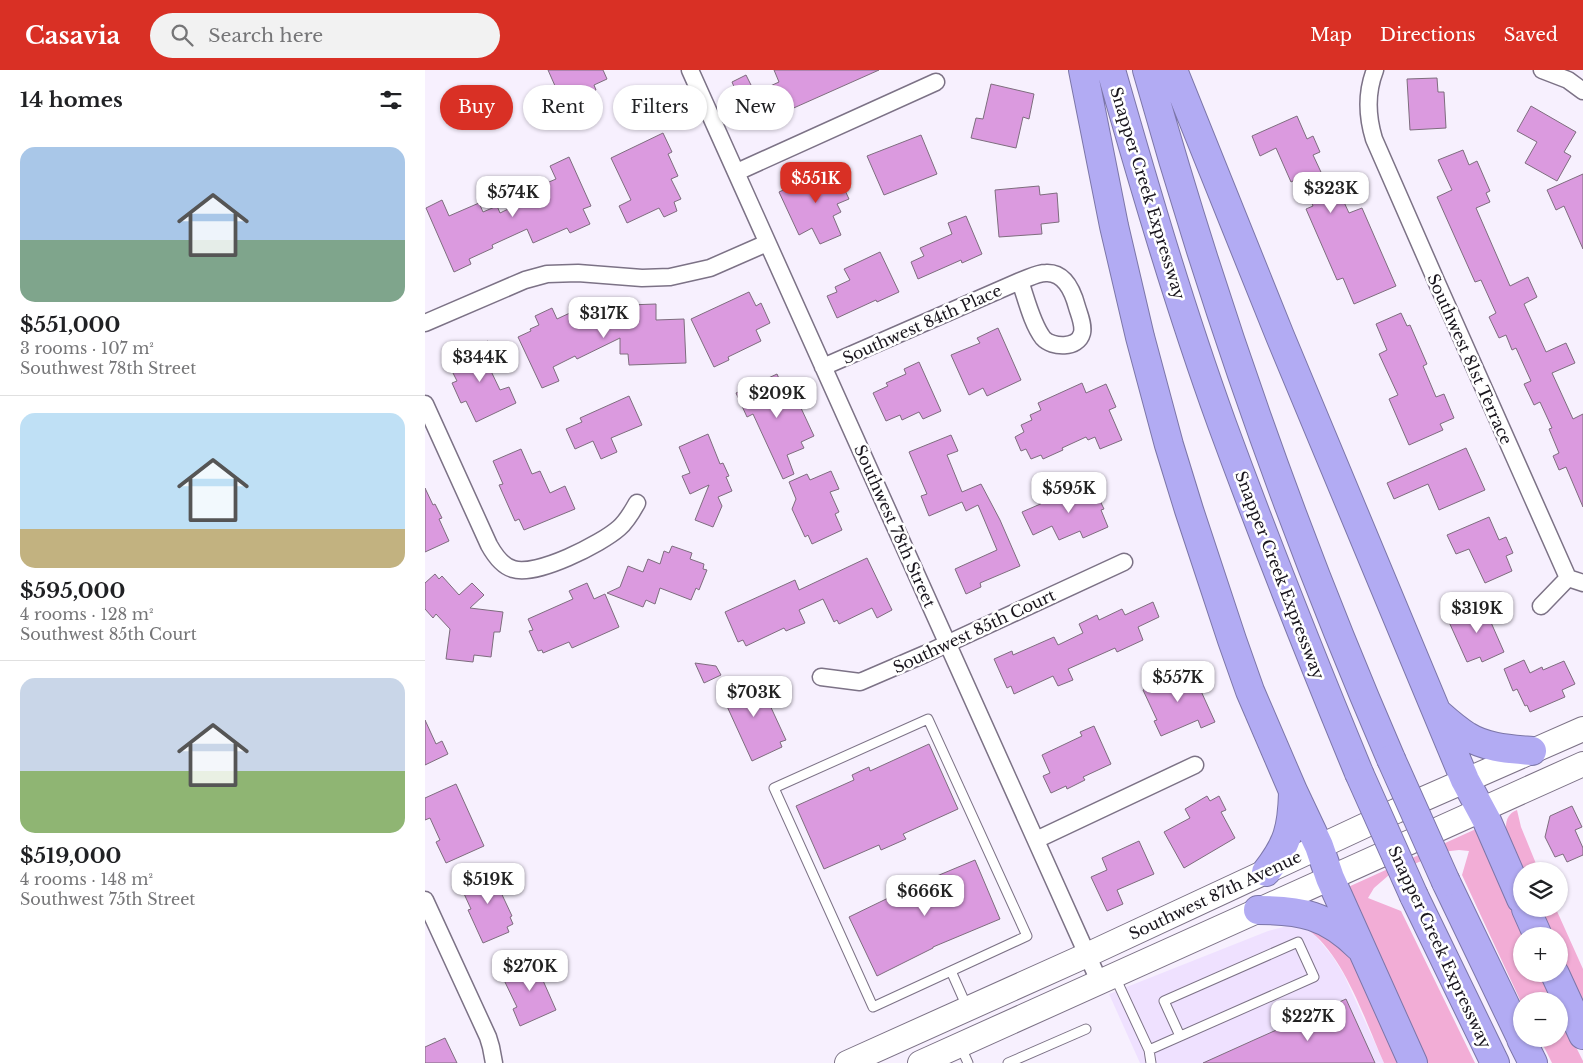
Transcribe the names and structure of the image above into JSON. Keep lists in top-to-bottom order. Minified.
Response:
{"streets":{"highway":["Snapper Creek Expressway"],"main road":["Southwest 87th Avenue"],"street":["Southwest 84th Place","Southwest 81st Terrace","Southwest 78th Street","Southwest 85th Court"]},"crossings":[["Southwest 84th Place","Southwest 78th Street"],["Southwest 78th Street","Southwest 85th Court"],["Southwest 78th Street","Southwest 87th Avenue"]],"page":{"header":"Casavia","search":"Search here","nav":["Map","Directions","Saved"],"heading":"14 homes","chip":["Buy","Rent","Filters","New"],"list":[{"name":"$551,000","note":"3 rooms · 107 m² · Southwest 78th Street"},{"name":"$595,000","note":"4 rooms · 128 m² · Southwest 85th Court"},{"name":"$519,000","note":"4 rooms · 148 m² · Southwest 75th Street"}],"price":["$551K","$323K","$574K","$317K","$344K","$209K","$595K","$319K","$557K","$703K","$519K","$666K","$270K","$227K"],"map_buttons":["+","−"]}}
